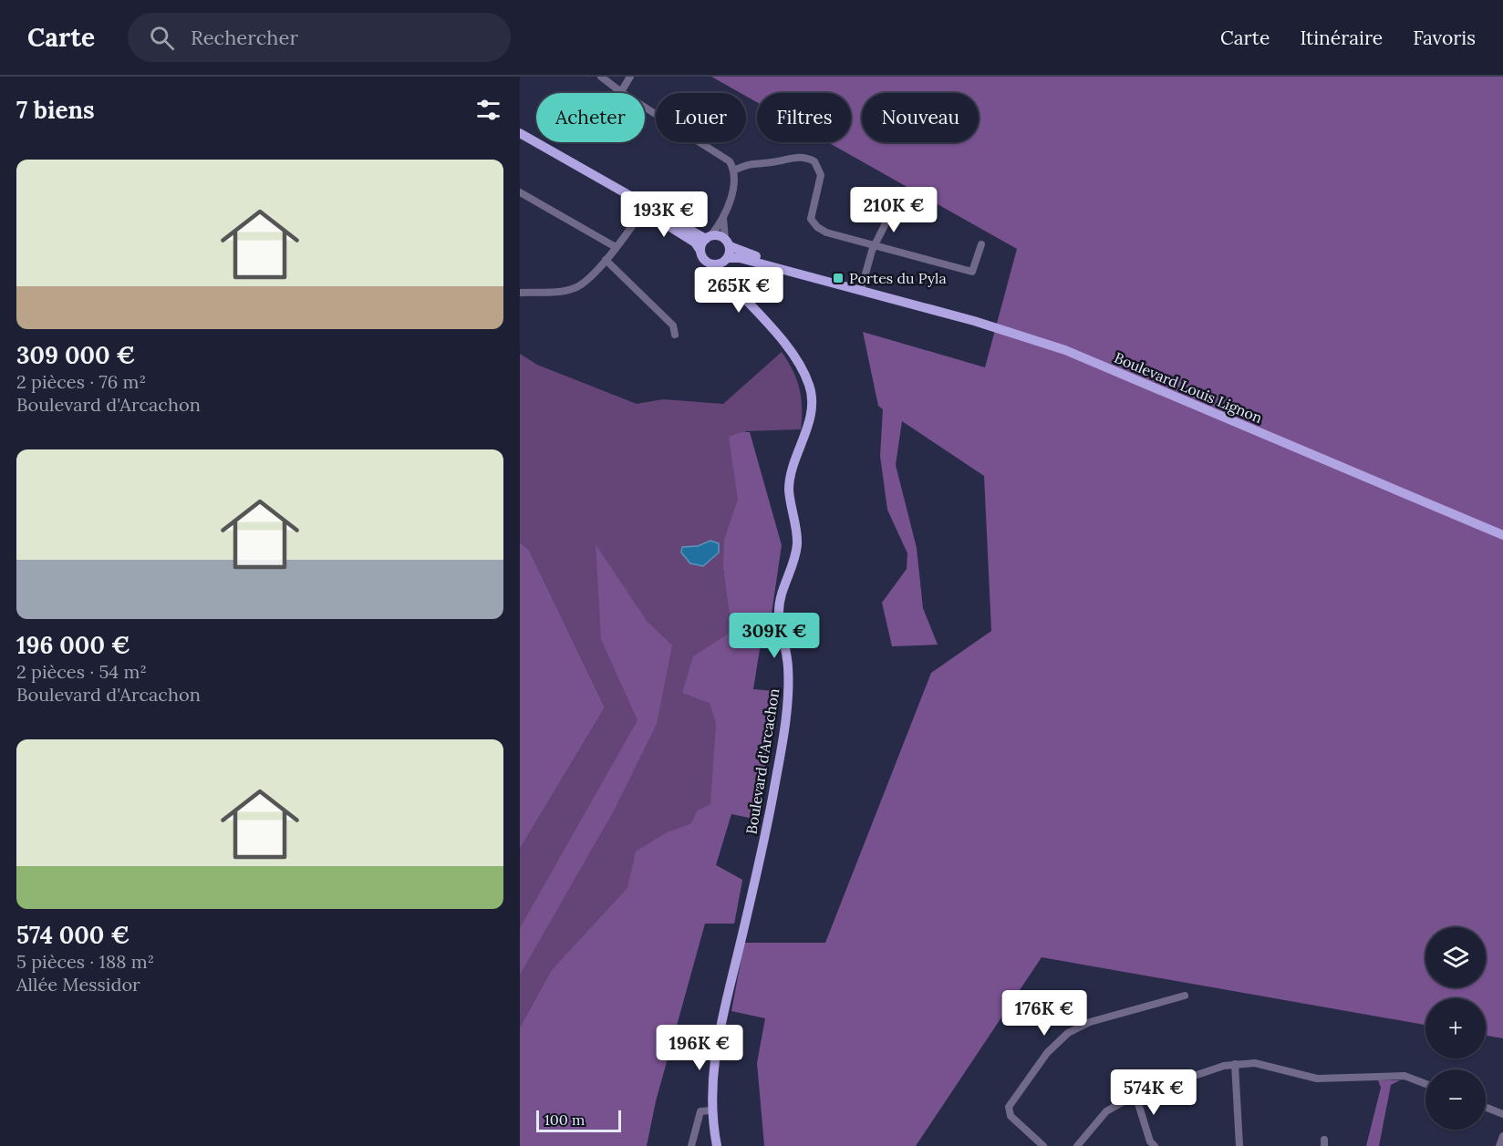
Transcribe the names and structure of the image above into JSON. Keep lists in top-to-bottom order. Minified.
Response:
{"streets":{"main road":["Boulevard Louis Lignon","Boulevard d'Arcachon"]},"places":{"transit":["Portes du Pyla"]},"scale_bar":"100 m","page":{"header":"Carte","search":"Rechercher","nav":["Carte","Itinéraire","Favoris"],"heading":"7 biens","chip":["Acheter","Louer","Filtres","Nouveau"],"list":[{"name":"309 000 €","note":"2 pièces · 76 m² · Boulevard d'Arcachon"},{"name":"196 000 €","note":"2 pièces · 54 m² · Boulevard d'Arcachon"},{"name":"574 000 €","note":"5 pièces · 188 m² · Allée Messidor"}],"price":["210K €","193K €","265K €","309K €","176K €","196K €","574K €"],"map_buttons":["+","−"],"scale":"100 m"}}
